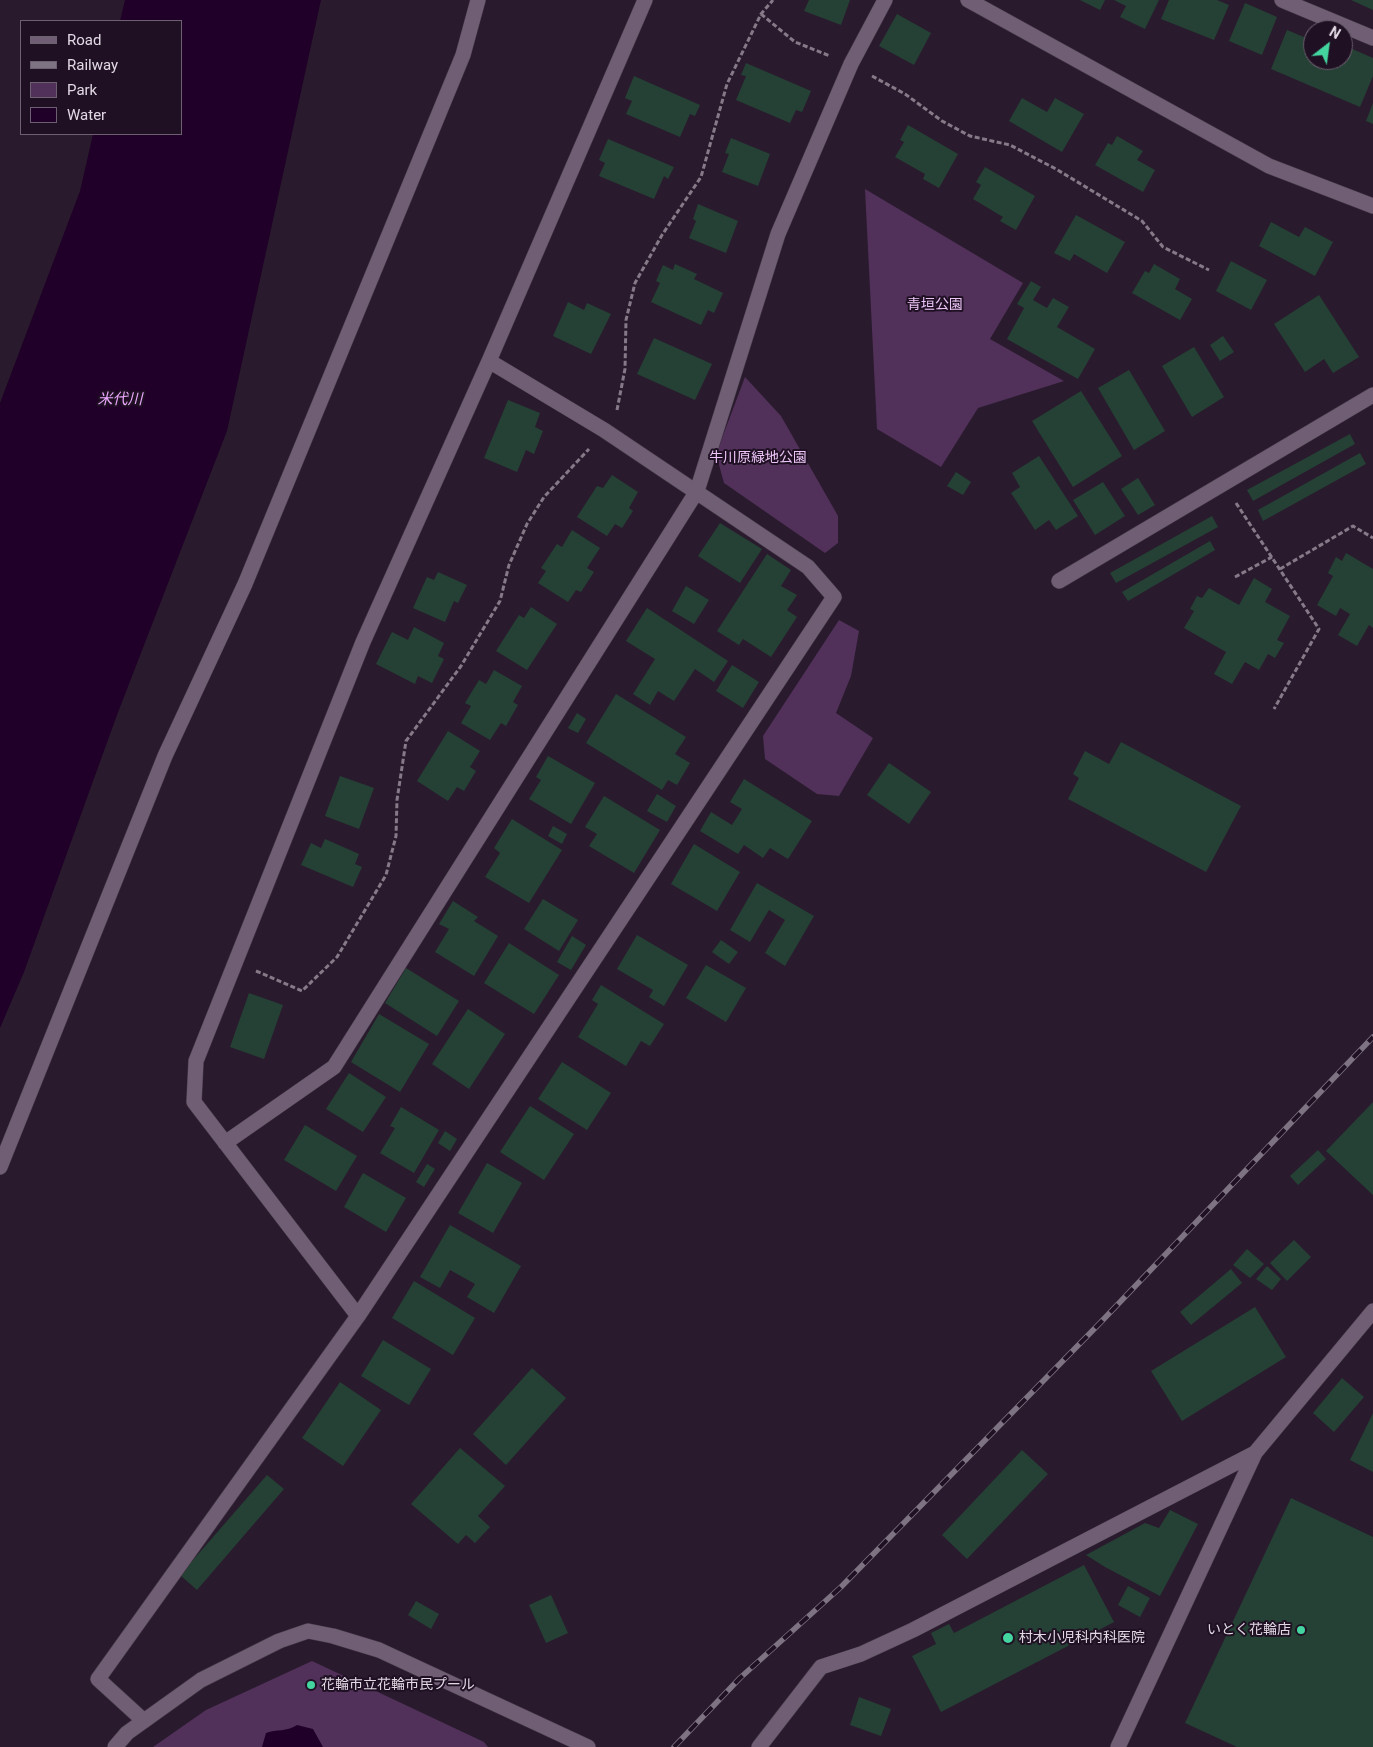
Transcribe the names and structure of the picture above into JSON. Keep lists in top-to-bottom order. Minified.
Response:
{"water":["米代川"],"parks":["青垣公園","牛川原緑地公園"],"places":["いとく花輪店","村木小児科内科医院","花輪市立花輪市民プール"],"legend":["Road","Railway","Park","Water"],"north":"top right"}
